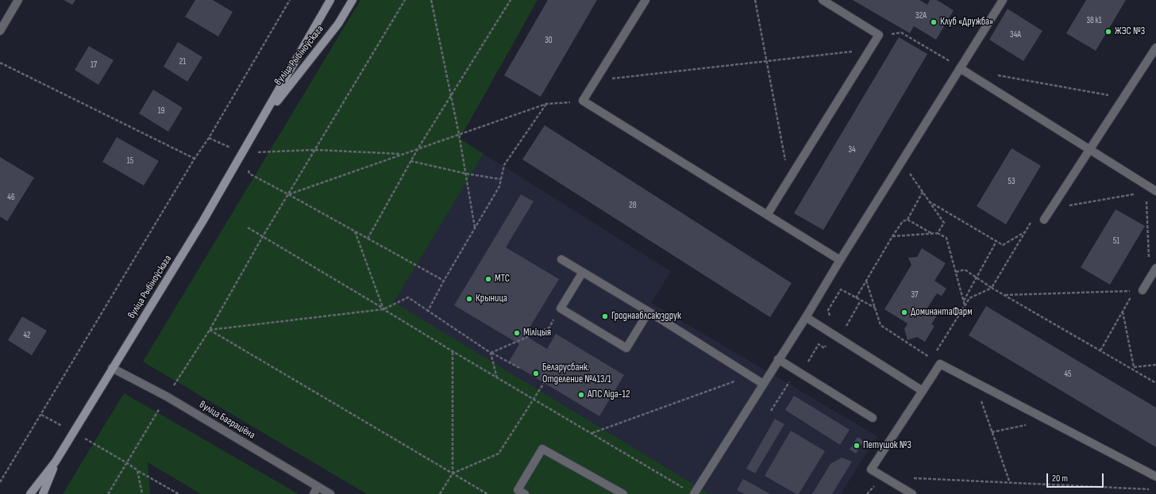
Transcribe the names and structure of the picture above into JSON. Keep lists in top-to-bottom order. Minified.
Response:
{"streets":{"main road":["вуліца Рыбіноўскага"],"street":["вуліца Баграціёна"]},"crossings":[["вуліца Рыбіноўскага","вуліца Баграціёна"]],"places":["Клуб «Дружба»","ЖЭС №3","МТС","Крыница","ДоминантаФарм","Гроднааблсаюздрук","Міліцыя","Беларусбанк. Отделение №413/1","АПС Ліда-12","Петушок №3"],"house_numbers":["32А","38 к1","34А","30","21","17","19","34","15","53","46","28","51","37","42","45"],"scale_bar":"20 m"}
